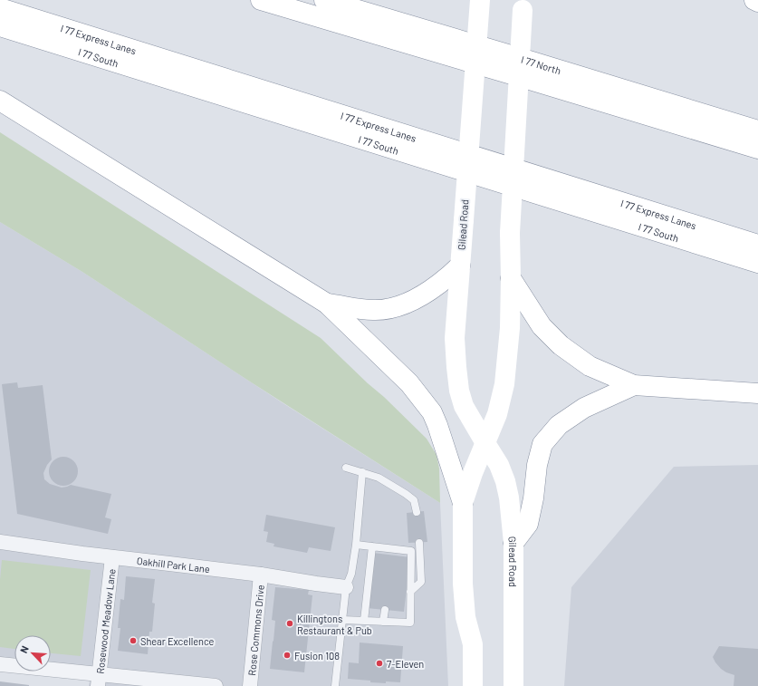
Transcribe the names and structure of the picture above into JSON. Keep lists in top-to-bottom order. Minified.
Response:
{"streets":{"main road":["I 77 Express Lanes","I 77 South","I 77 North","Gilead Road"],"street":["Oakhill Park Lane","Rosewood Meadow Lane","Rose Commons Drive"]},"crossings":[["Oakhill Park Lane","Rosewood Meadow Lane"],["Oakhill Park Lane","Rose Commons Drive"]],"places":["Killingtons Restaurant & Pub","Shear Excellence","Fusion 108","7-Eleven"],"north":"top left"}
